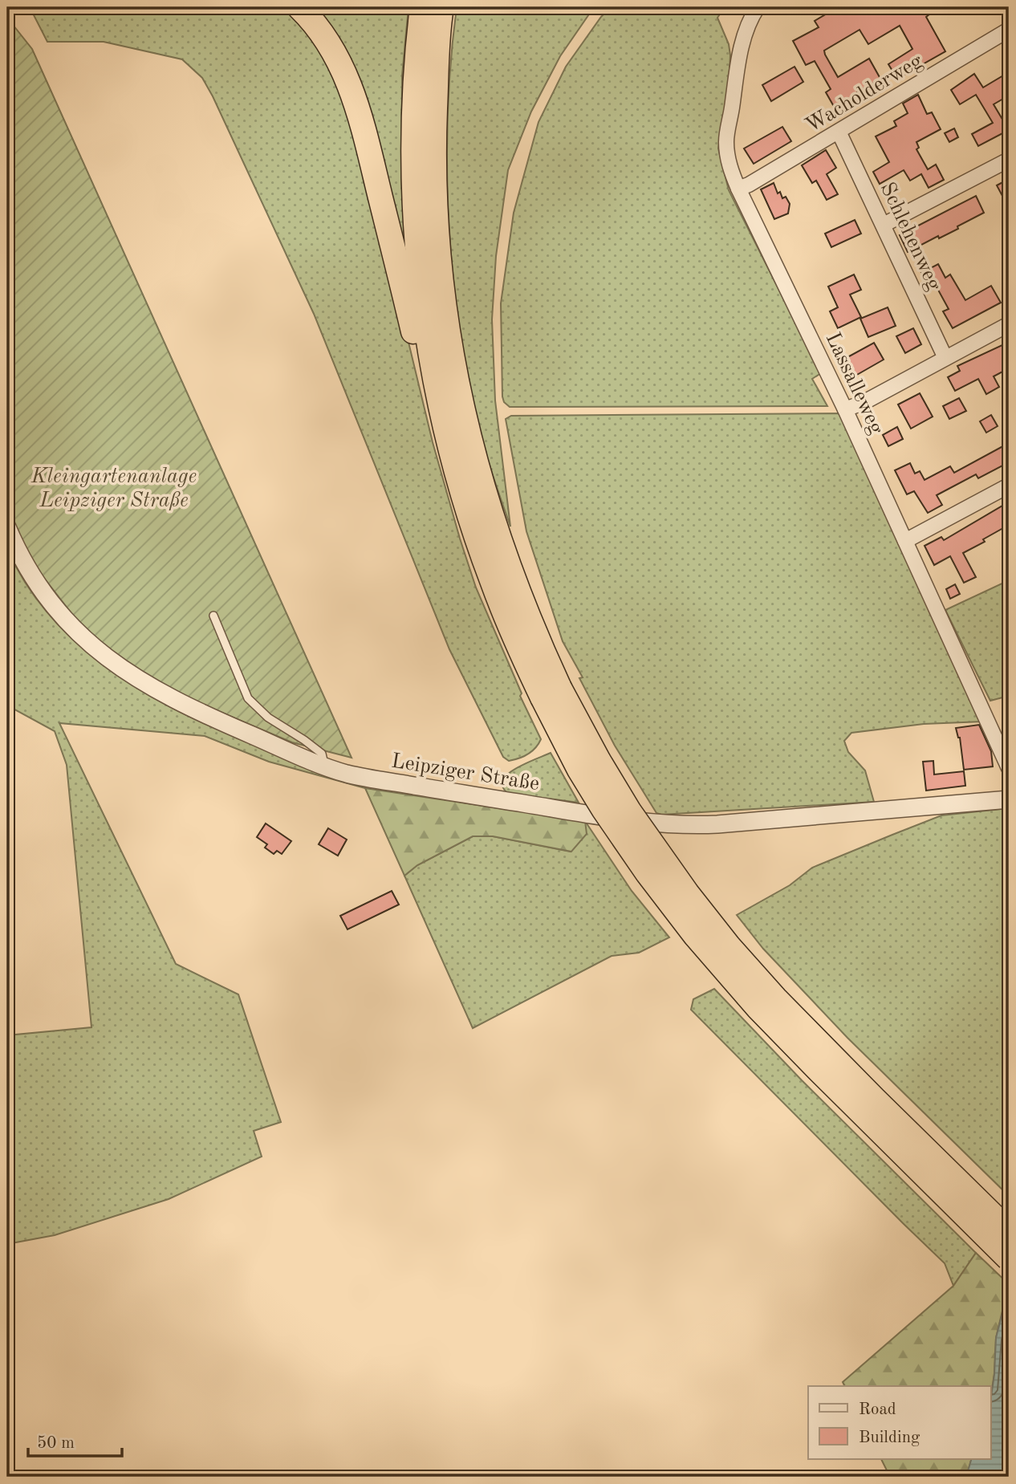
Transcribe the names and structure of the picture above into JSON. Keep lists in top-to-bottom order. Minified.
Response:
{"streets":{"street":["Wacholderweg","Schlehenweg","Lassalleweg","Leipziger Straße"]},"crossings":[["Wacholderweg","Schlehenweg"],["Wacholderweg","Lassalleweg"]],"parks":["Kleingartenanlage Leipziger Straße"],"legend":["Road","Building"],"scale_bar":"50 m"}
